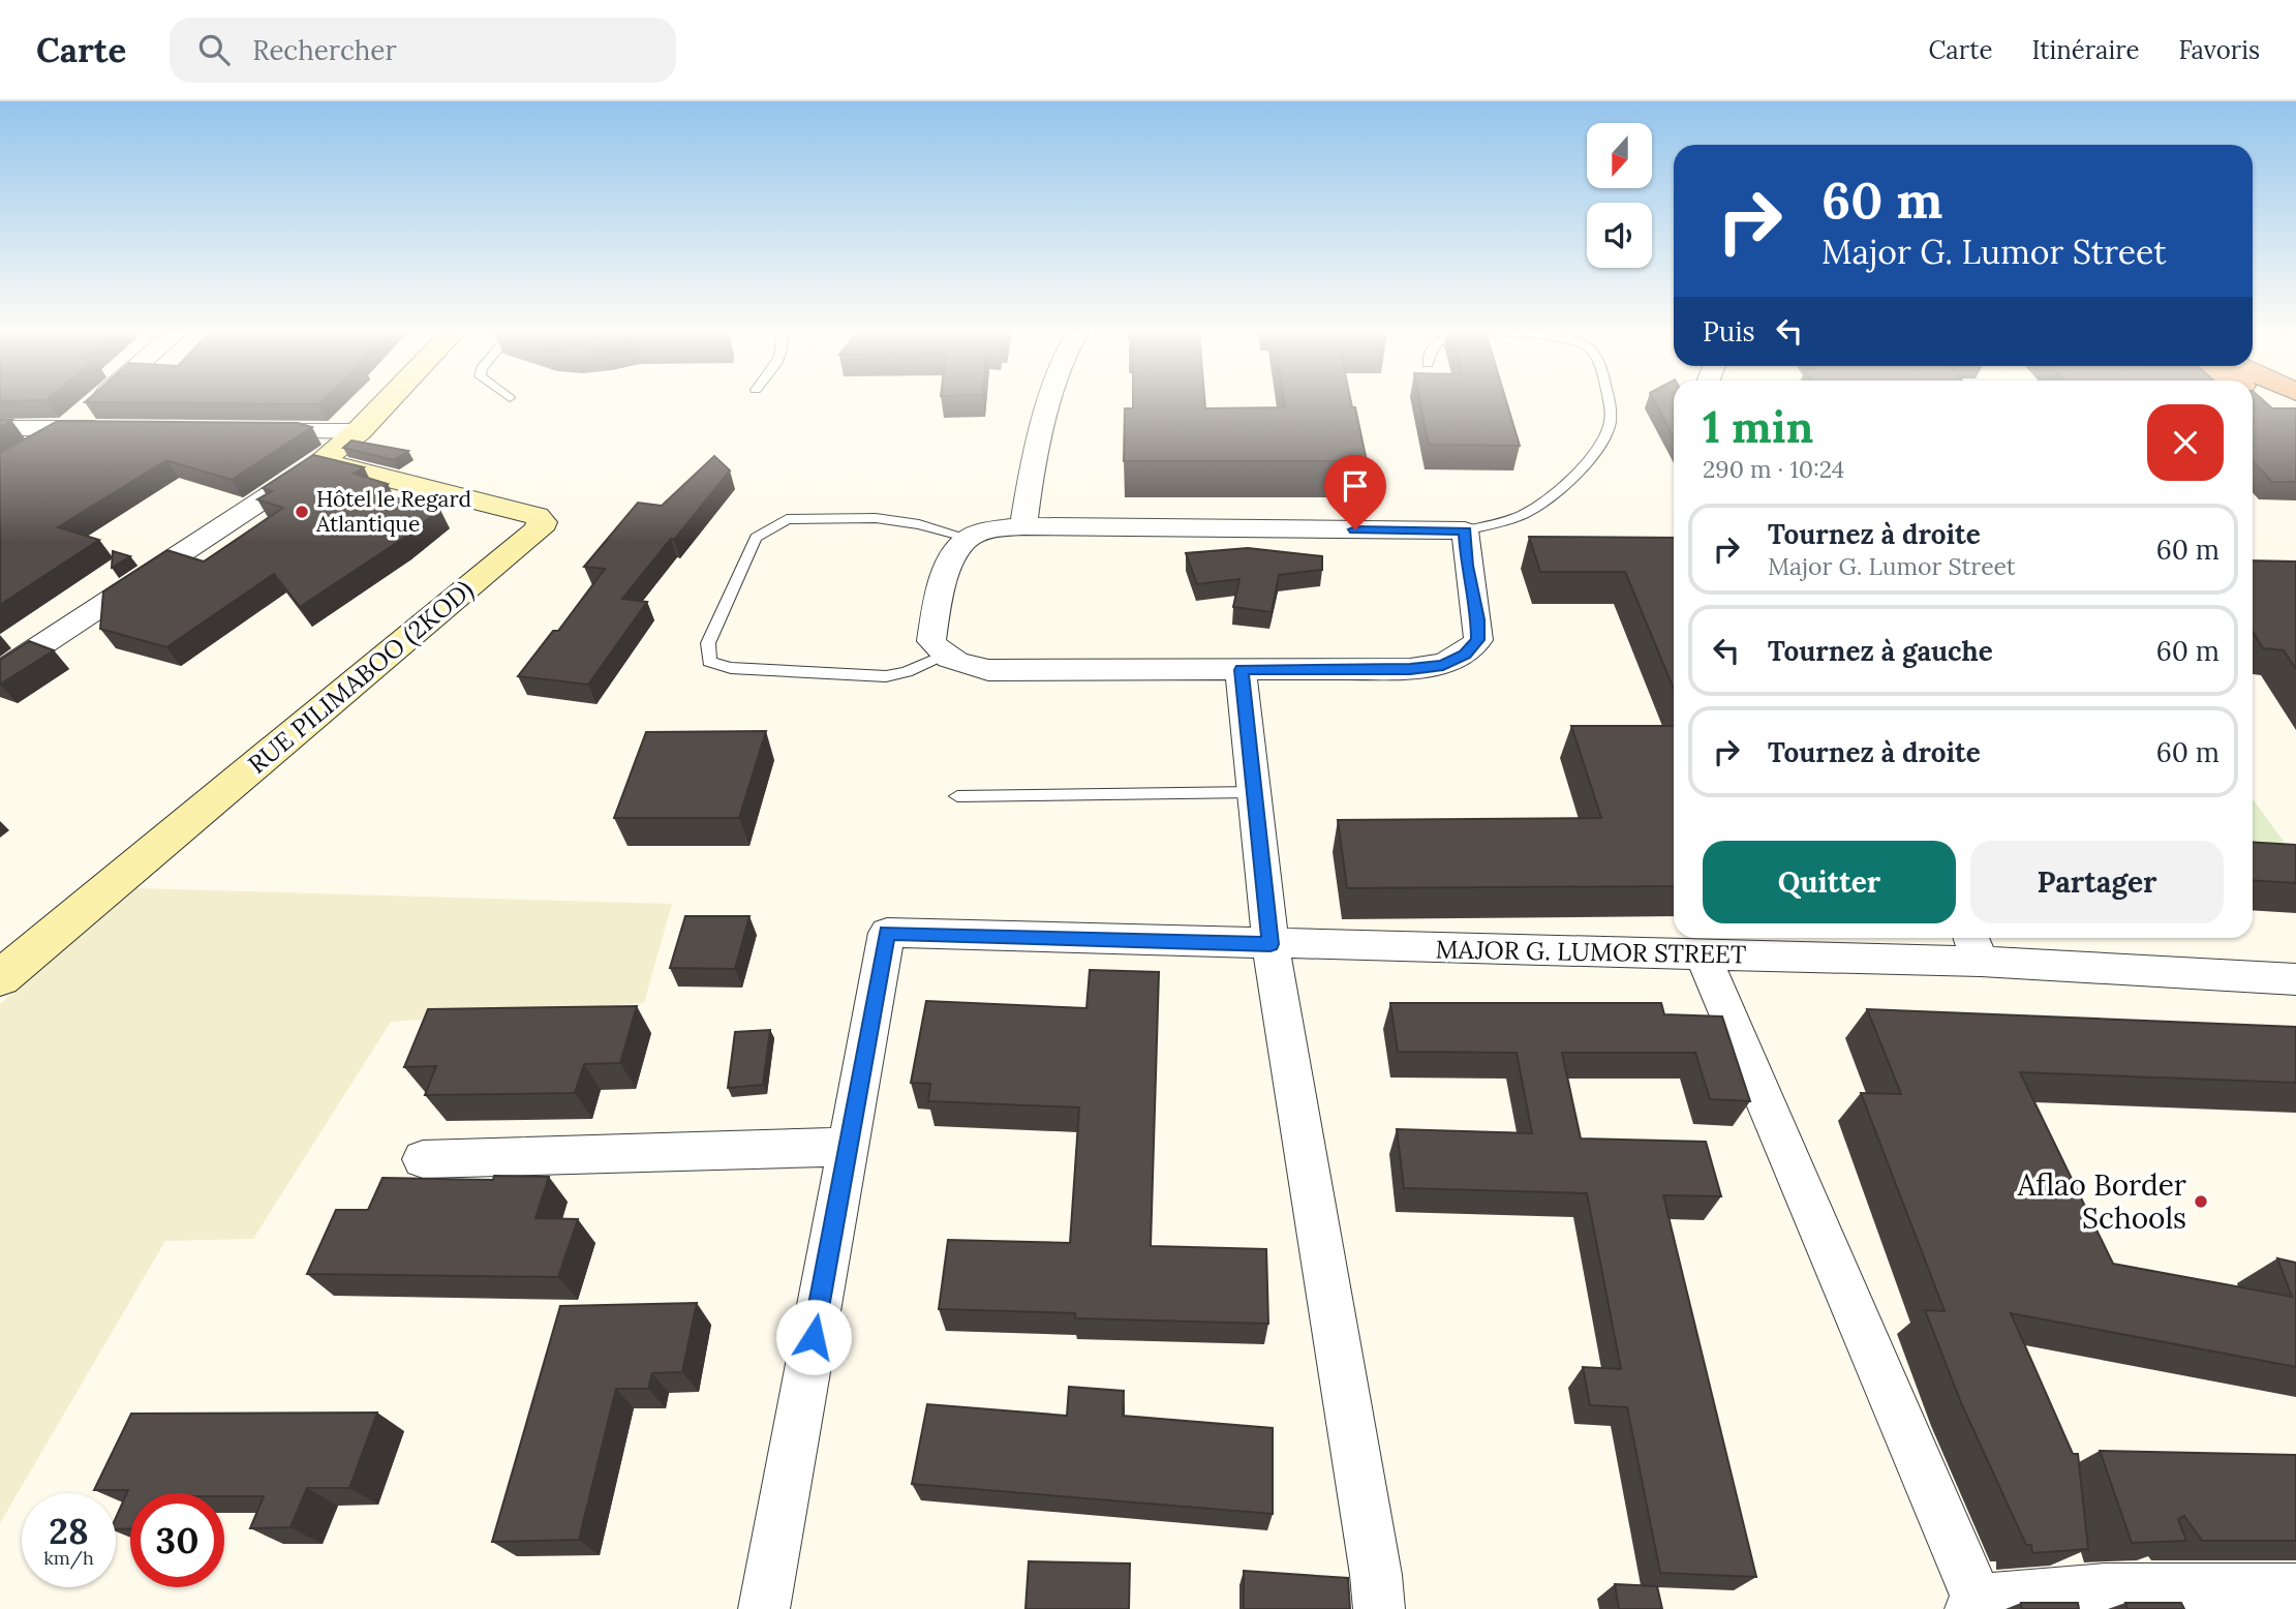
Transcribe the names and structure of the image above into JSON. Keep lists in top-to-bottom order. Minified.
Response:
{"streets":{"street":["RUE PILIMABOO (2KOD)","MAJOR G. LUMOR STREET"]},"places":["Hôtel le Regard Atlantique","Aflao Border Schools"],"north":"bottom","page":{"header":"Carte","search":"Rechercher","nav":["Carte","Itinéraire","Favoris"],"turn":["60 m","Major G. Lumor Street"],"then":"Puis","heading":["1 min","290 m · 10:24"],"list":[{"name":"Tournez à droite","note":"Major G. Lumor Street","value":"60 m"},{"name":"Tournez à gauche","value":"60 m"},{"name":"Tournez à droite","value":"60 m"}],"buttons":["Quitter","Partager"],"speed":"28 km/h","limit":"30"}}
